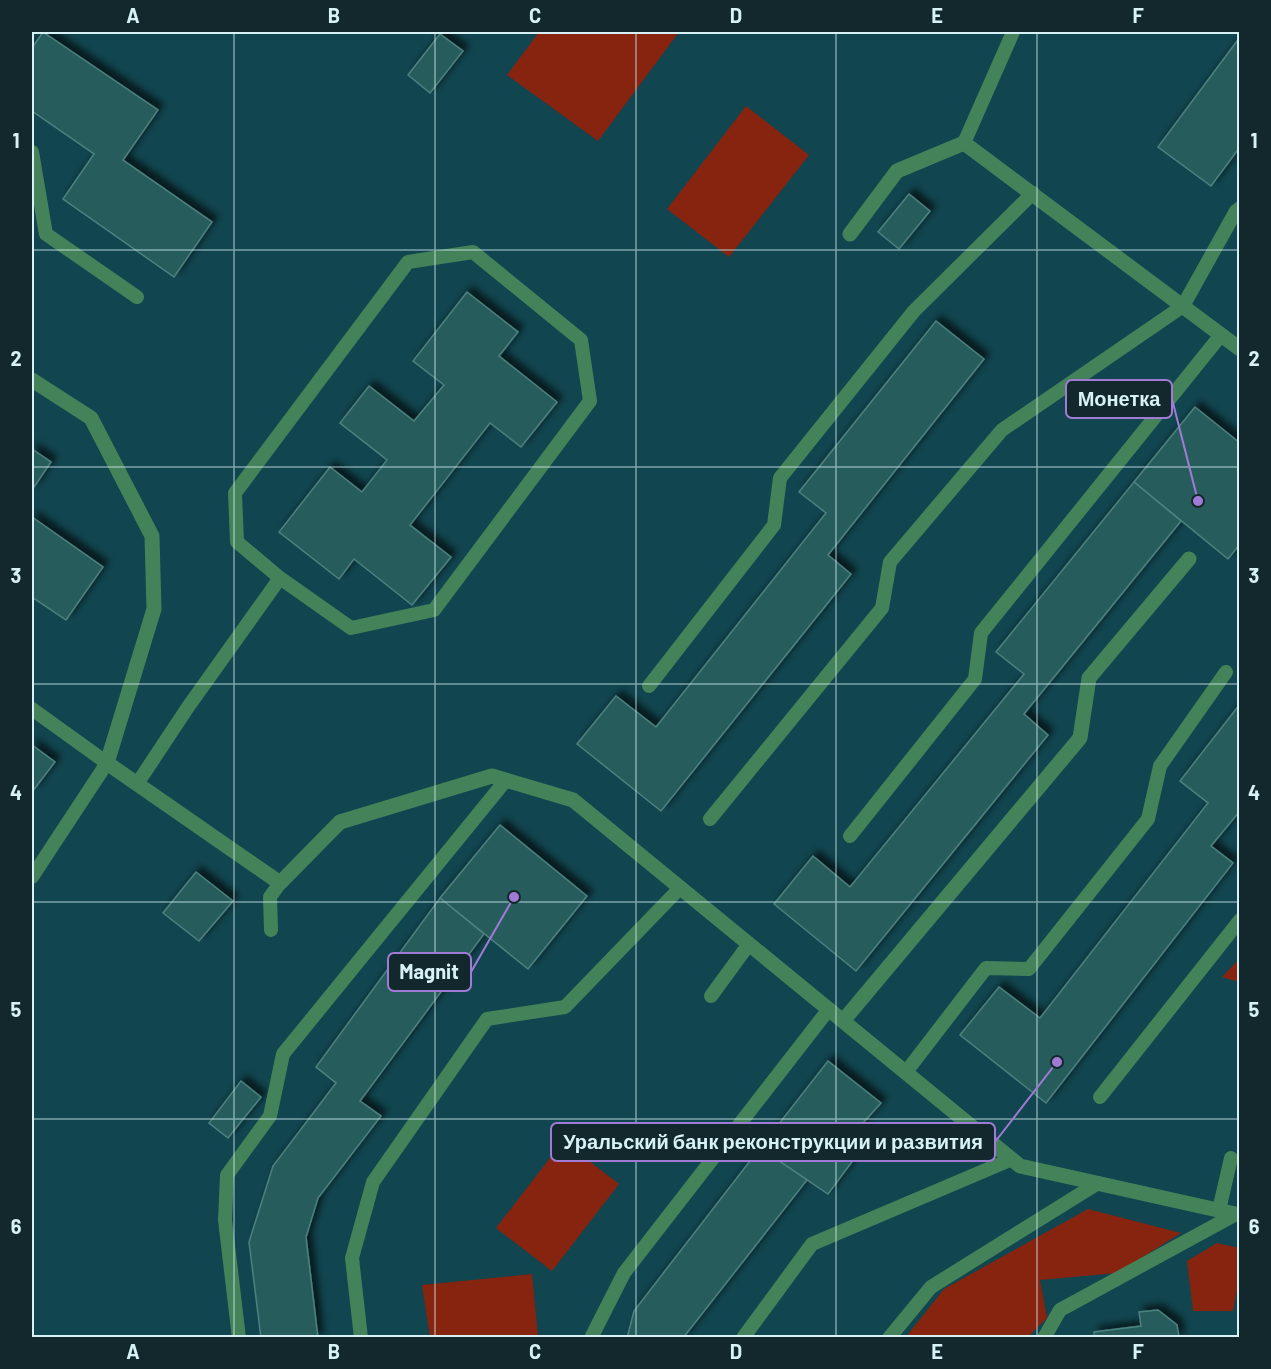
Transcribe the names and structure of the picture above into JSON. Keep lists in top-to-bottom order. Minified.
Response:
{"places":["Монетка","Magnit","Уральский банк реконструкции и развития"],"grid":{"columns":["A","B","C","D","E","F"],"rows":["1","2","3","4","5","6"]}}
